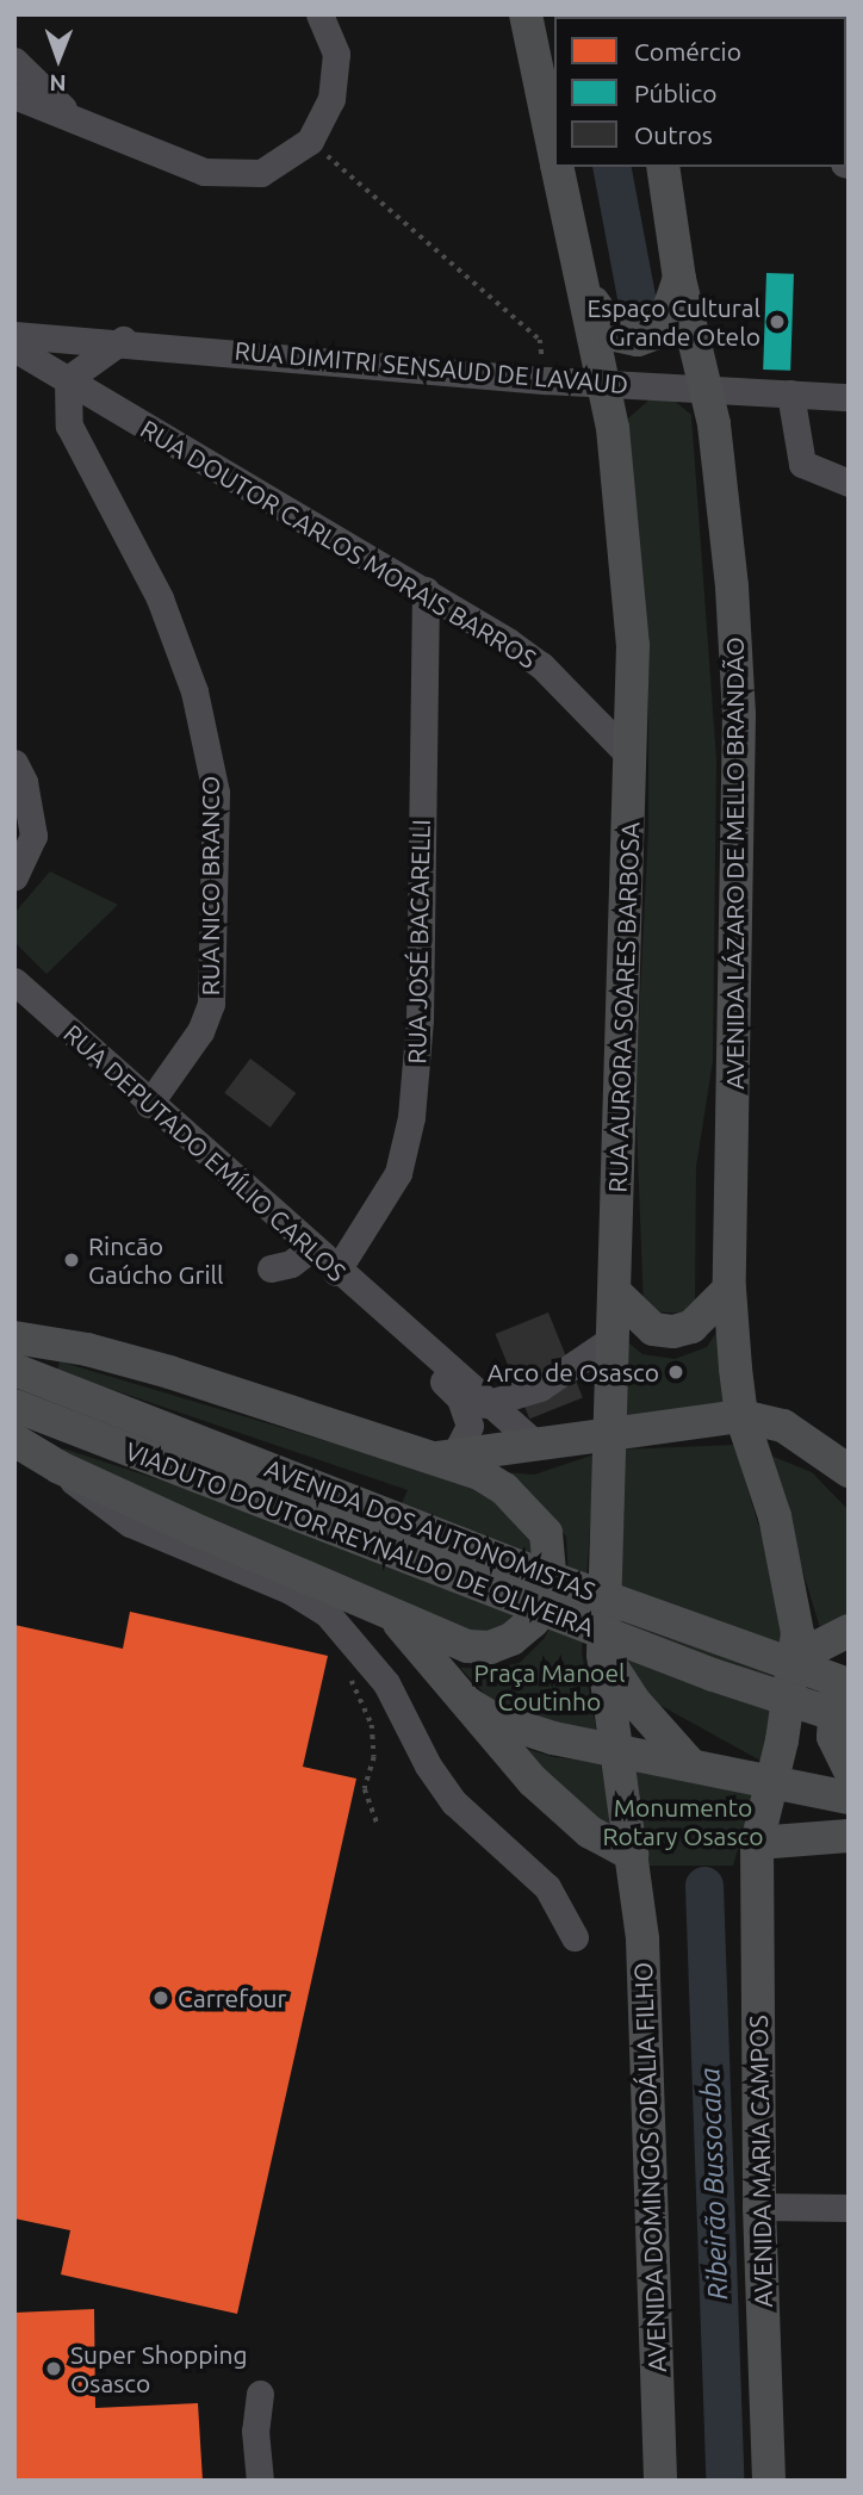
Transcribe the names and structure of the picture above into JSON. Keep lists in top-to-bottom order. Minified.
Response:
{"streets":{"main road":["AVENIDA LÁZARO DE MELLO BRANDÃO","RUA AURORA SOARES BARBOSA","AVENIDA DOS AUTONOMISTAS","VIADUTO DOUTOR REYNALDO DE OLIVEIRA","AVENIDA MARIA CAMPOS","AVENIDA DOMINGOS ODÁLIA FILHO"],"street":["RUA DIMITRI SENSAUD DE LAVAUD","RUA DOUTOR CARLOS MORAIS BARROS","RUA NICO BRANCO","RUA JOSÉ BACARELLI","RUA DEPUTADO EMÍLIO CARLOS"]},"crossings":[["RUA DIMITRI SENSAUD DE LAVAUD","AVENIDA LÁZARO DE MELLO BRANDÃO"],["RUA DIMITRI SENSAUD DE LAVAUD","RUA AURORA SOARES BARBOSA"],["RUA DOUTOR CARLOS MORAIS BARROS","RUA NICO BRANCO"],["RUA DOUTOR CARLOS MORAIS BARROS","RUA JOSÉ BACARELLI"],["RUA DOUTOR CARLOS MORAIS BARROS","RUA AURORA SOARES BARBOSA"],["AVENIDA LÁZARO DE MELLO BRANDÃO","AVENIDA MARIA CAMPOS"],["RUA NICO BRANCO","RUA DEPUTADO EMÍLIO CARLOS"],["RUA JOSÉ BACARELLI","RUA DEPUTADO EMÍLIO CARLOS"],["RUA AURORA SOARES BARBOSA","AVENIDA DOMINGOS ODÁLIA FILHO"]],"water":["Ribeirão Bussocaba"],"parks":["Praça Manoel Coutinho","Monumento Rotary Osasco"],"places":["Espaço Cultural Grande Otelo","Rincão Gaúcho Grill","Arco de Osasco","Carrefour","Super Shopping Osasco"],"legend":["Comércio","Público","Outros"],"north":"bottom"}
